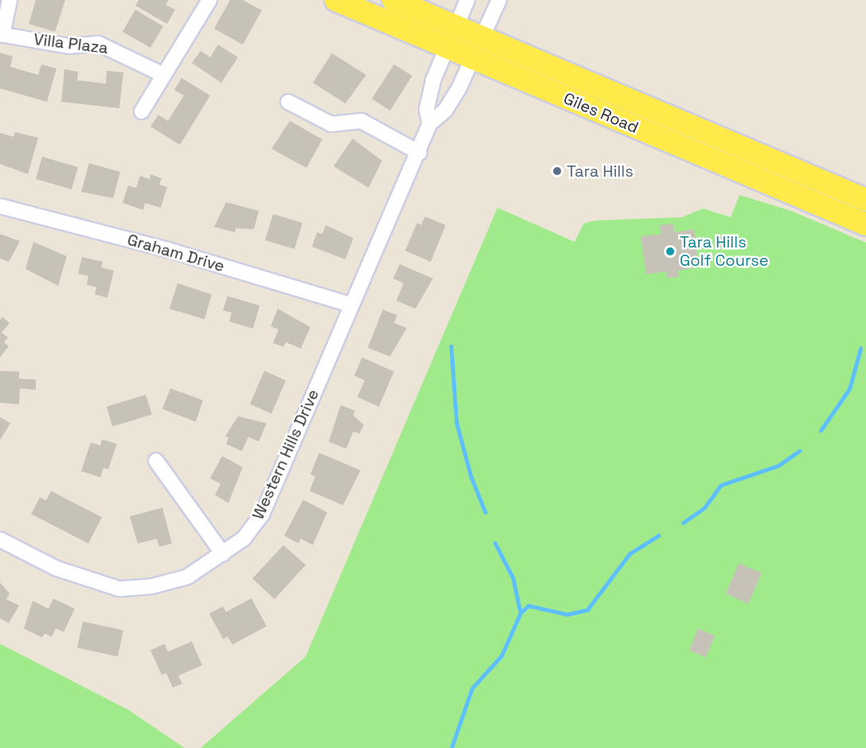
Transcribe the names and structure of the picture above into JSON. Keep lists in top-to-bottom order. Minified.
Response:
{"streets":{"main road":["Giles Road"],"street":["Villa Plaza","Graham Drive","Western Hills Drive"]},"crossings":[["Giles Road","Western Hills Drive"],["Graham Drive","Western Hills Drive"]],"places":["Tara Hills","Tara Hills Golf Course"]}
